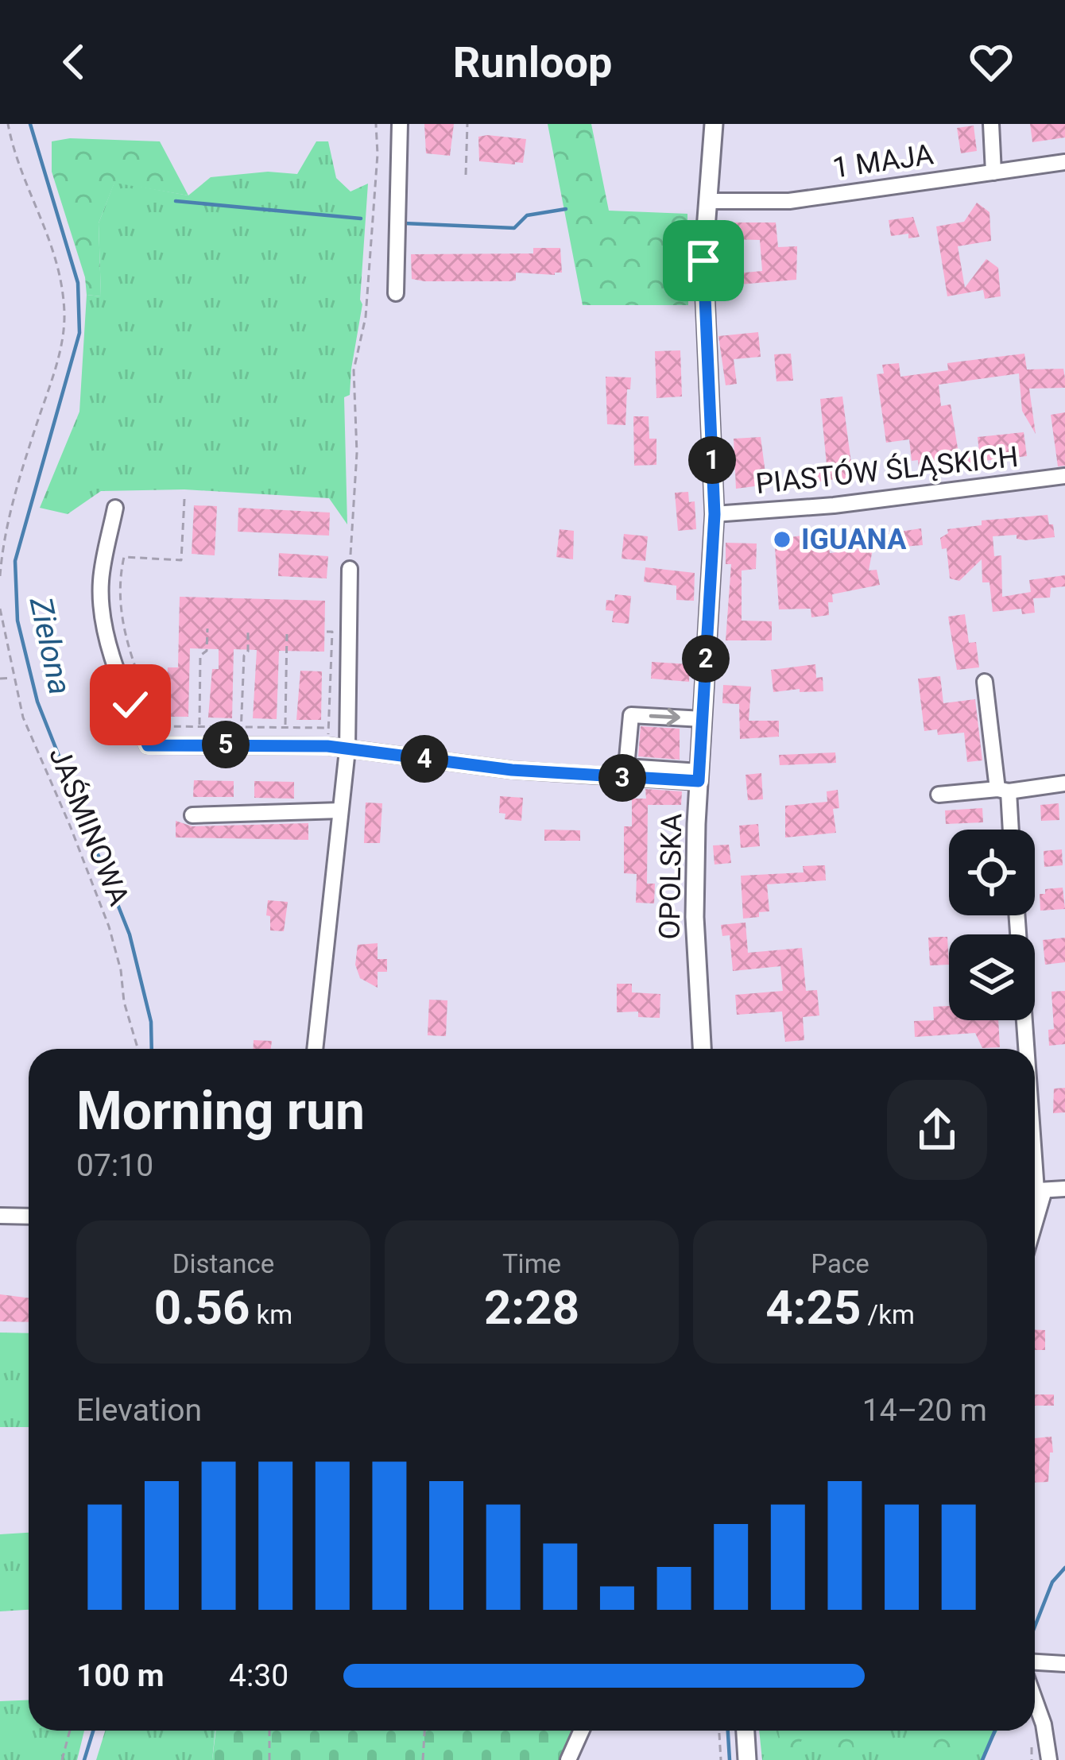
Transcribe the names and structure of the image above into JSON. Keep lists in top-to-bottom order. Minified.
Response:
{"streets":{"main road":["OPOLSKA"],"street":["1 MAJA","PIASTÓW ŚLĄSKICH"],"path":["JAŚMINOWA"]},"crossings":[["1 MAJA","OPOLSKA"],["PIASTÓW ŚLĄSKICH","OPOLSKA"]],"water":["Zielona"],"places":["IGUANA"],"page":{"header":"Runloop","pins":["1","2","5","4","3"],"heading":["Morning run","07:10"],"stats":[["Distance","0.56 km"],["Time","2:28"],["Pace","4:25 /km"]],"chart":["Elevation","14–20 m"],"list":[{"name":"100 m","note":"4:30"}]}}
